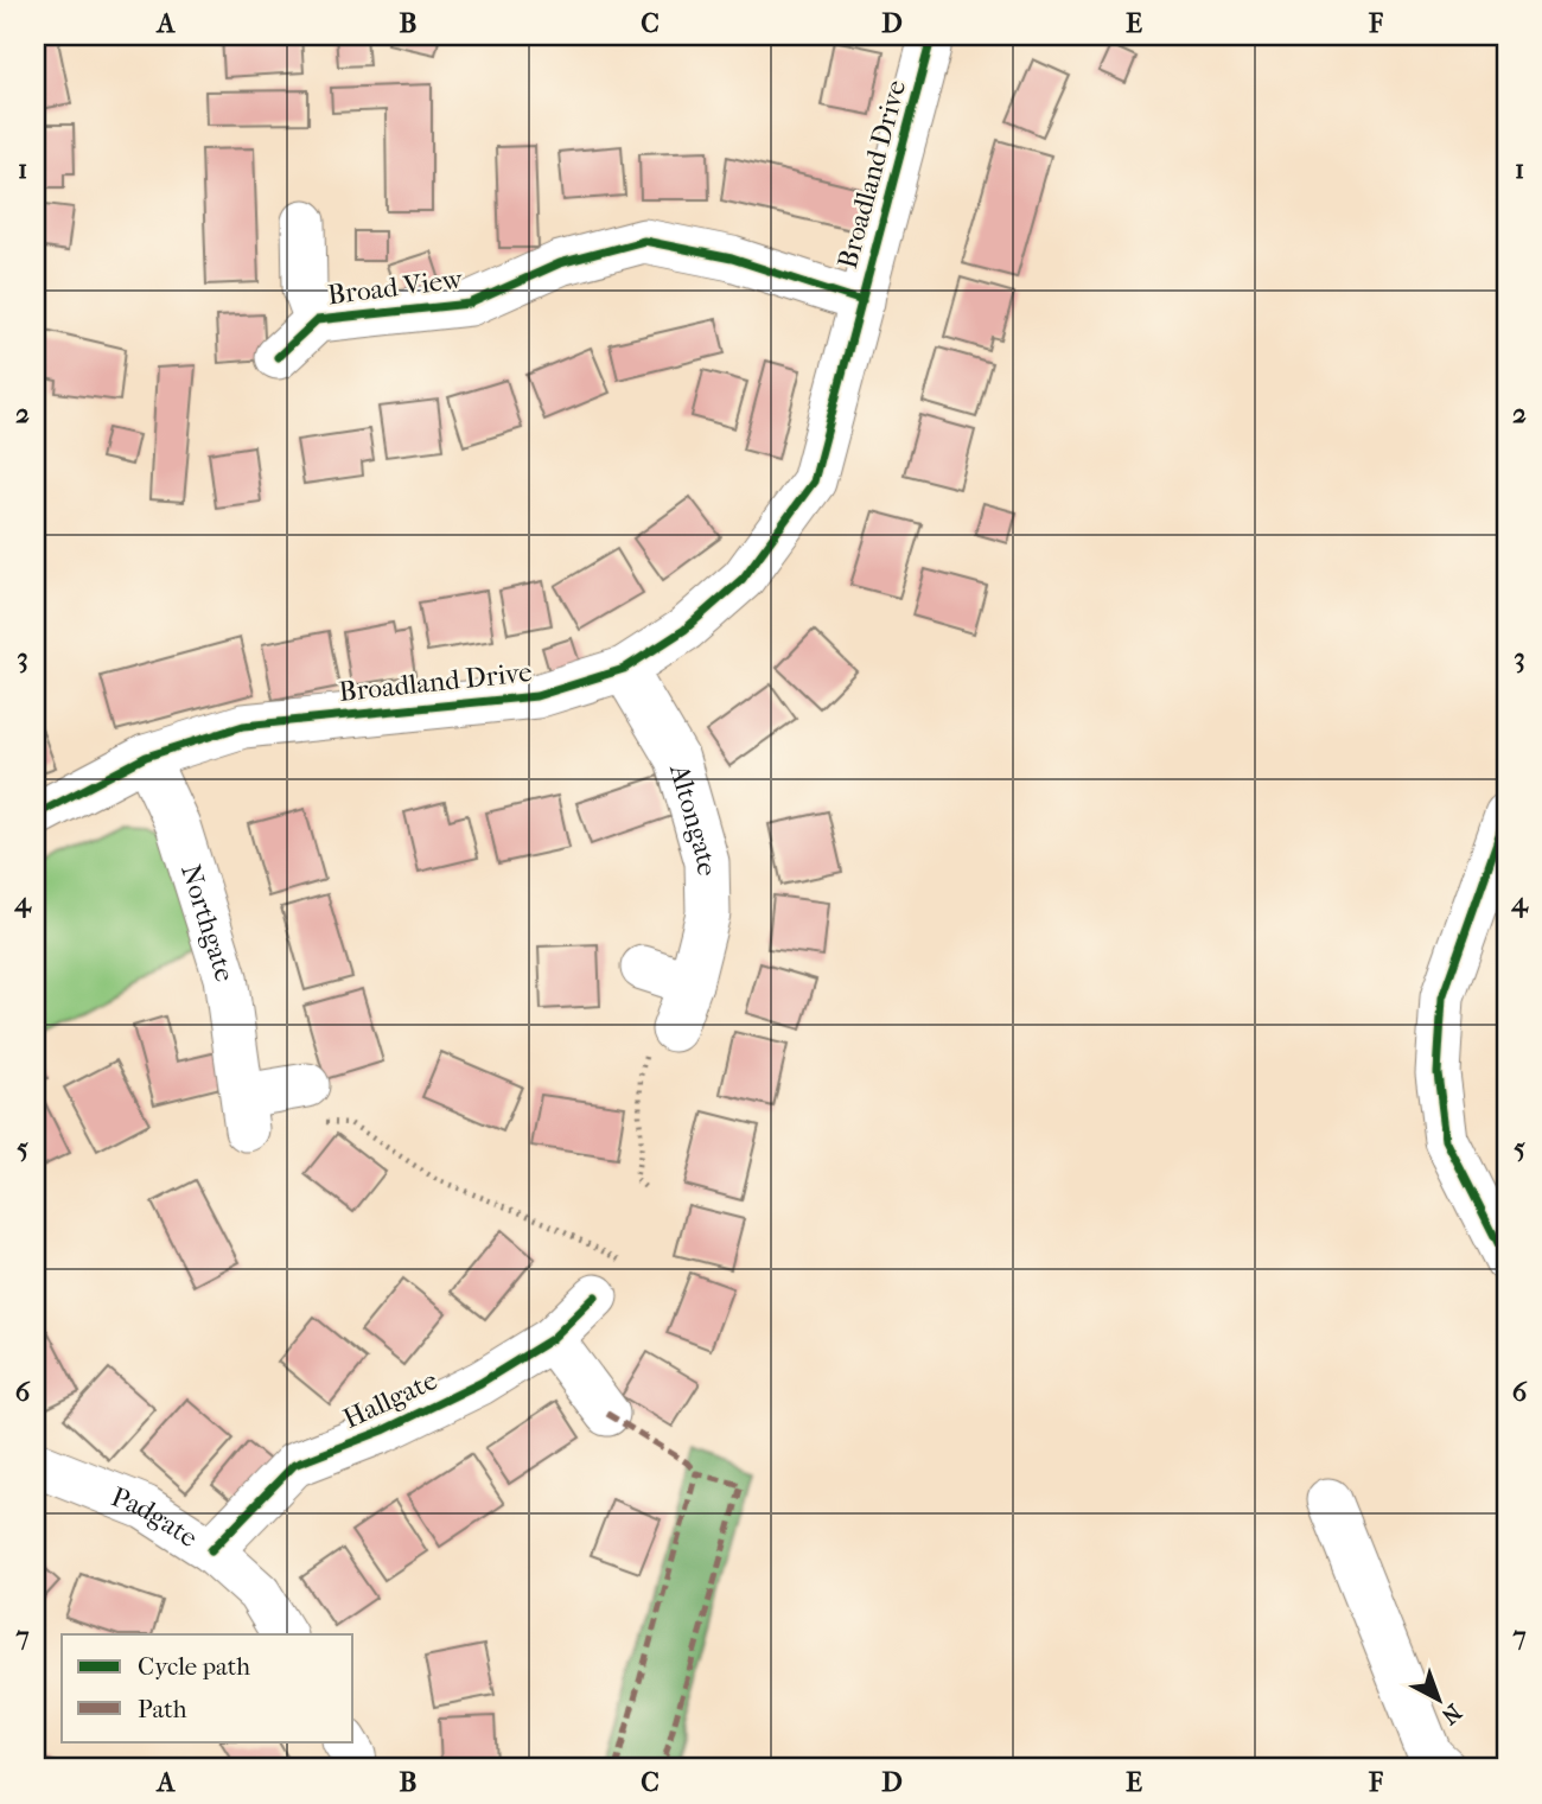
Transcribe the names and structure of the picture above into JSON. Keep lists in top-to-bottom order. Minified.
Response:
{"streets":{"street":["Broadland Drive","Broad View","Altongate","Northgate","Hallgate","Padgate"]},"crossings":[["Broadland Drive","Broad View"],["Broadland Drive","Altongate"],["Broadland Drive","Northgate"],["Hallgate","Padgate"]],"legend":["Cycle path","Path"],"north":"bottom right","grid":{"columns":["A","B","C","D","E","F"],"rows":["1","2","3","4","5","6","7"]}}
